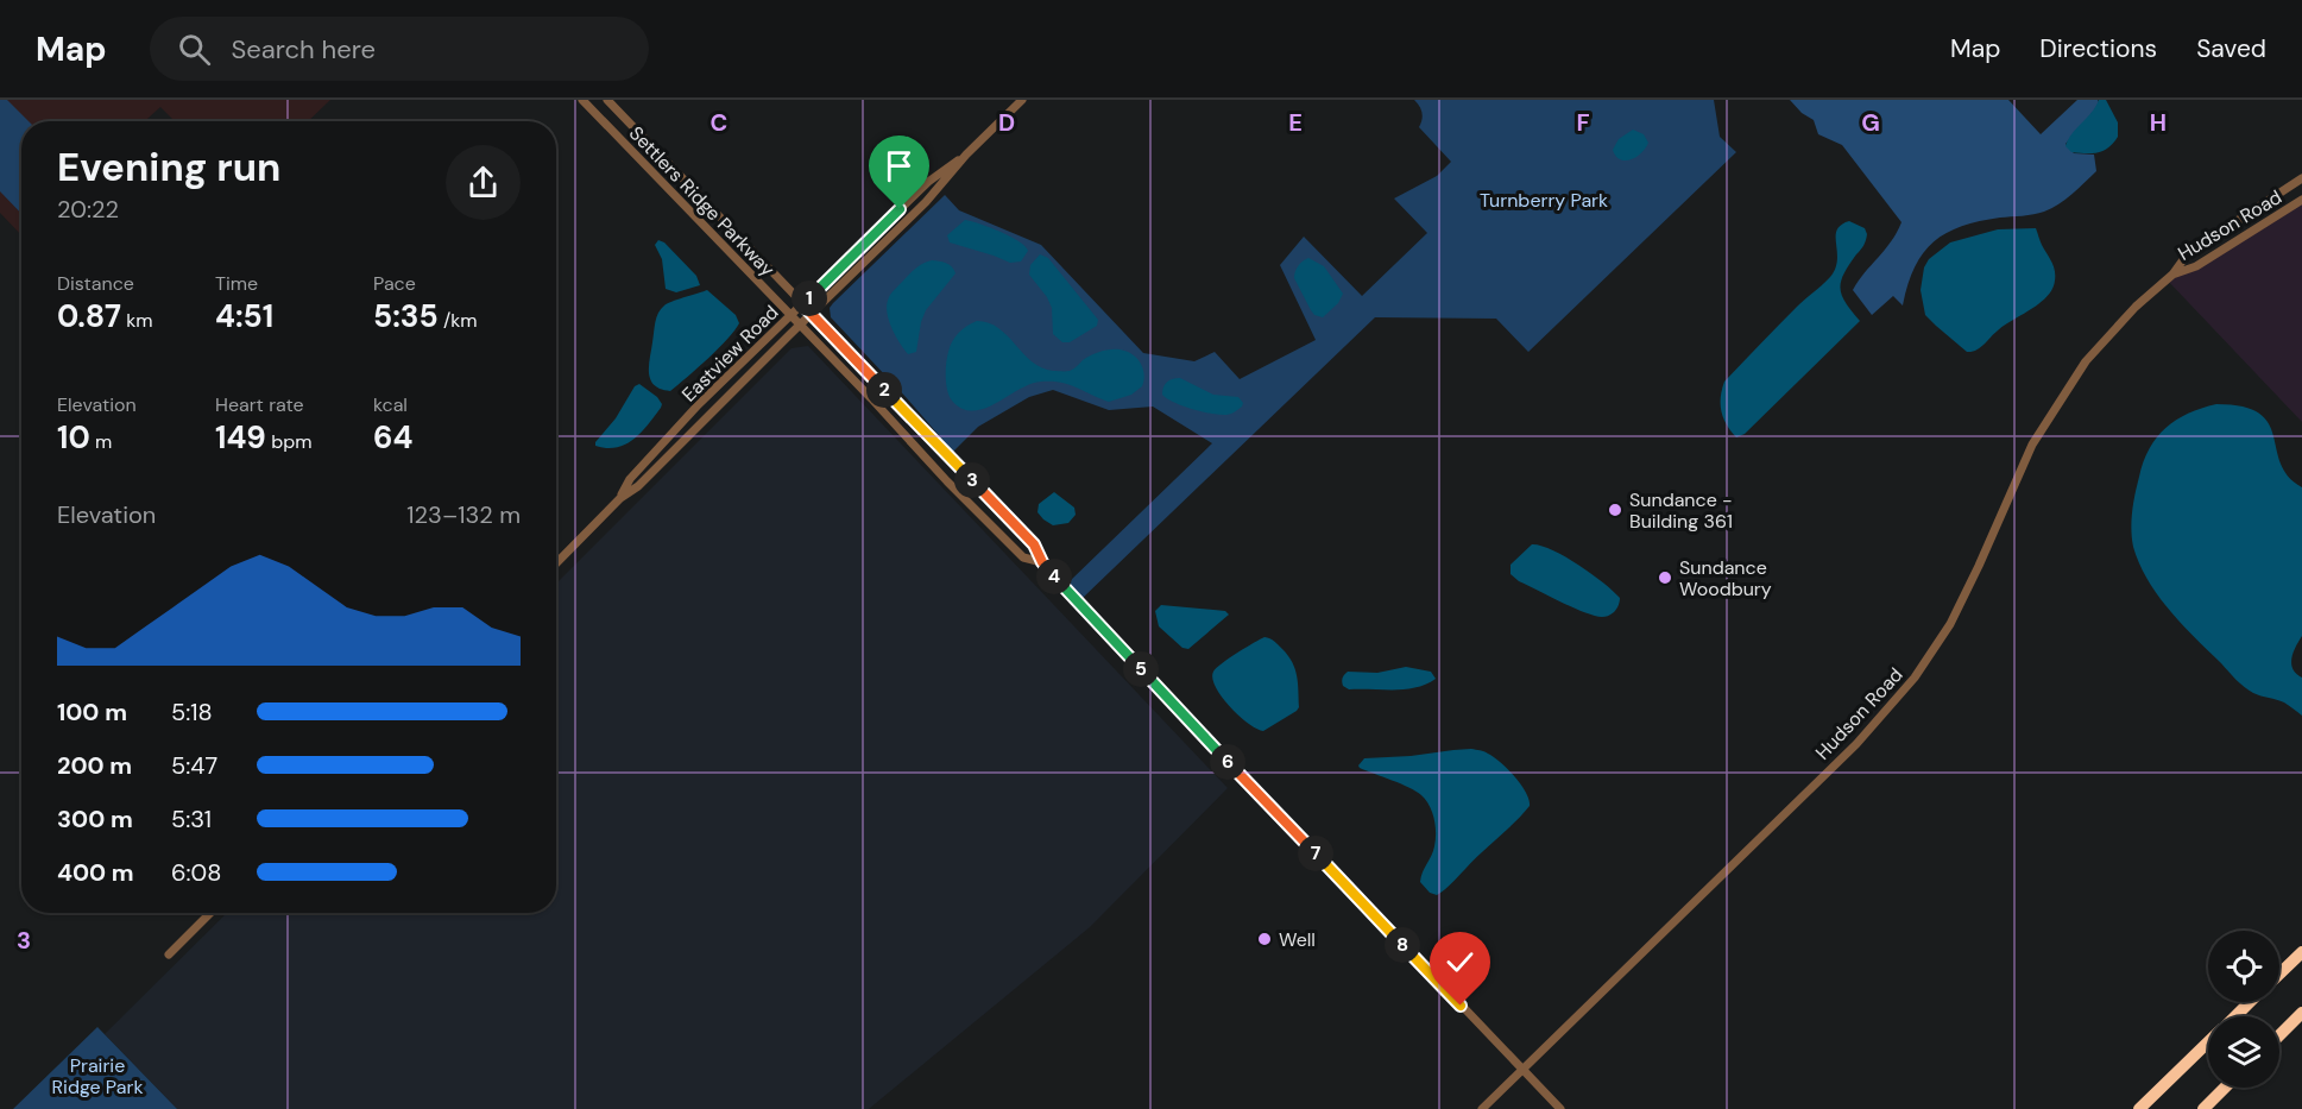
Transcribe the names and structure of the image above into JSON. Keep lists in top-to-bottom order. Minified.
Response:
{"streets":{"street":["Settlers Ridge Parkway","Hudson Road","Eastview Road"]},"crossings":[["Settlers Ridge Parkway","Hudson Road"],["Settlers Ridge Parkway","Eastview Road"]],"parks":["Turnberry Park","Prairie Ridge Park"],"places":["Sundance - Building 361","Sundance Woodbury","Well"],"page":{"header":"Map","search":"Search here","nav":["Map","Directions","Saved"],"heading":["Evening run","20:22"],"stats":[["Distance","0.87 km"],["Time","4:51"],["Pace","5:35 /km"],["Elevation","10 m"],["Heart rate","149 bpm"],["kcal","64"]],"pins":["1","2","3","4","5","6","7","8"],"chart":["Elevation","123–132 m"],"list":[{"name":"100 m","note":"5:18"},{"name":"200 m","note":"5:47"},{"name":"300 m","note":"5:31"},{"name":"400 m","note":"6:08"}]},"grid":{"columns":["C","D","E","F","G","H"],"rows":["3"]}}
